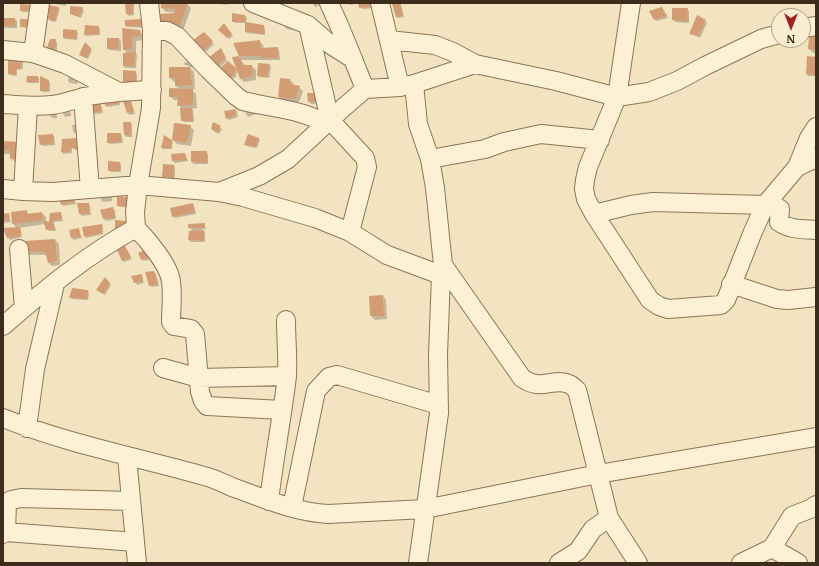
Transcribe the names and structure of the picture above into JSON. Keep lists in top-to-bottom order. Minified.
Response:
{"north":"bottom"}
